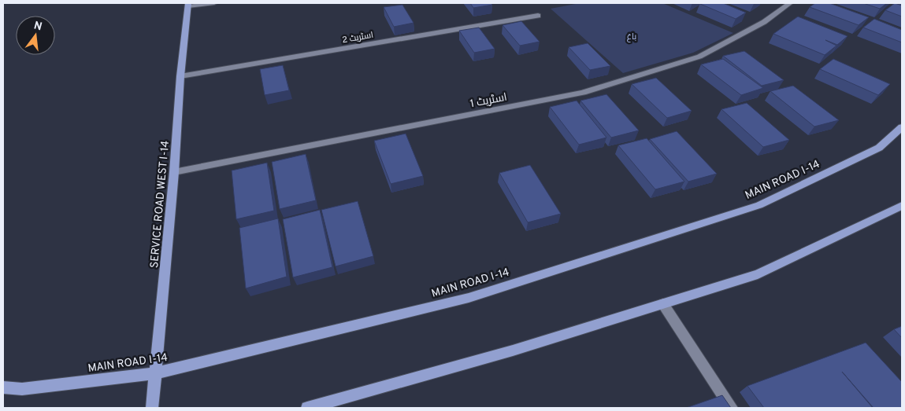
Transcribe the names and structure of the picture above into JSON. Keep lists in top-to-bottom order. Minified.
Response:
{"streets":{"main road":["MAIN ROAD I-14","SERVICE ROAD WEST I-14"],"street":["اسٹریٹ 2","اسٹریٹ 1"]},"crossings":[["اسٹریٹ 2","SERVICE ROAD WEST I-14"],["اسٹریٹ 1","SERVICE ROAD WEST I-14"],["MAIN ROAD I-14","SERVICE ROAD WEST I-14"]],"parks":["باغ"],"north":"top"}
